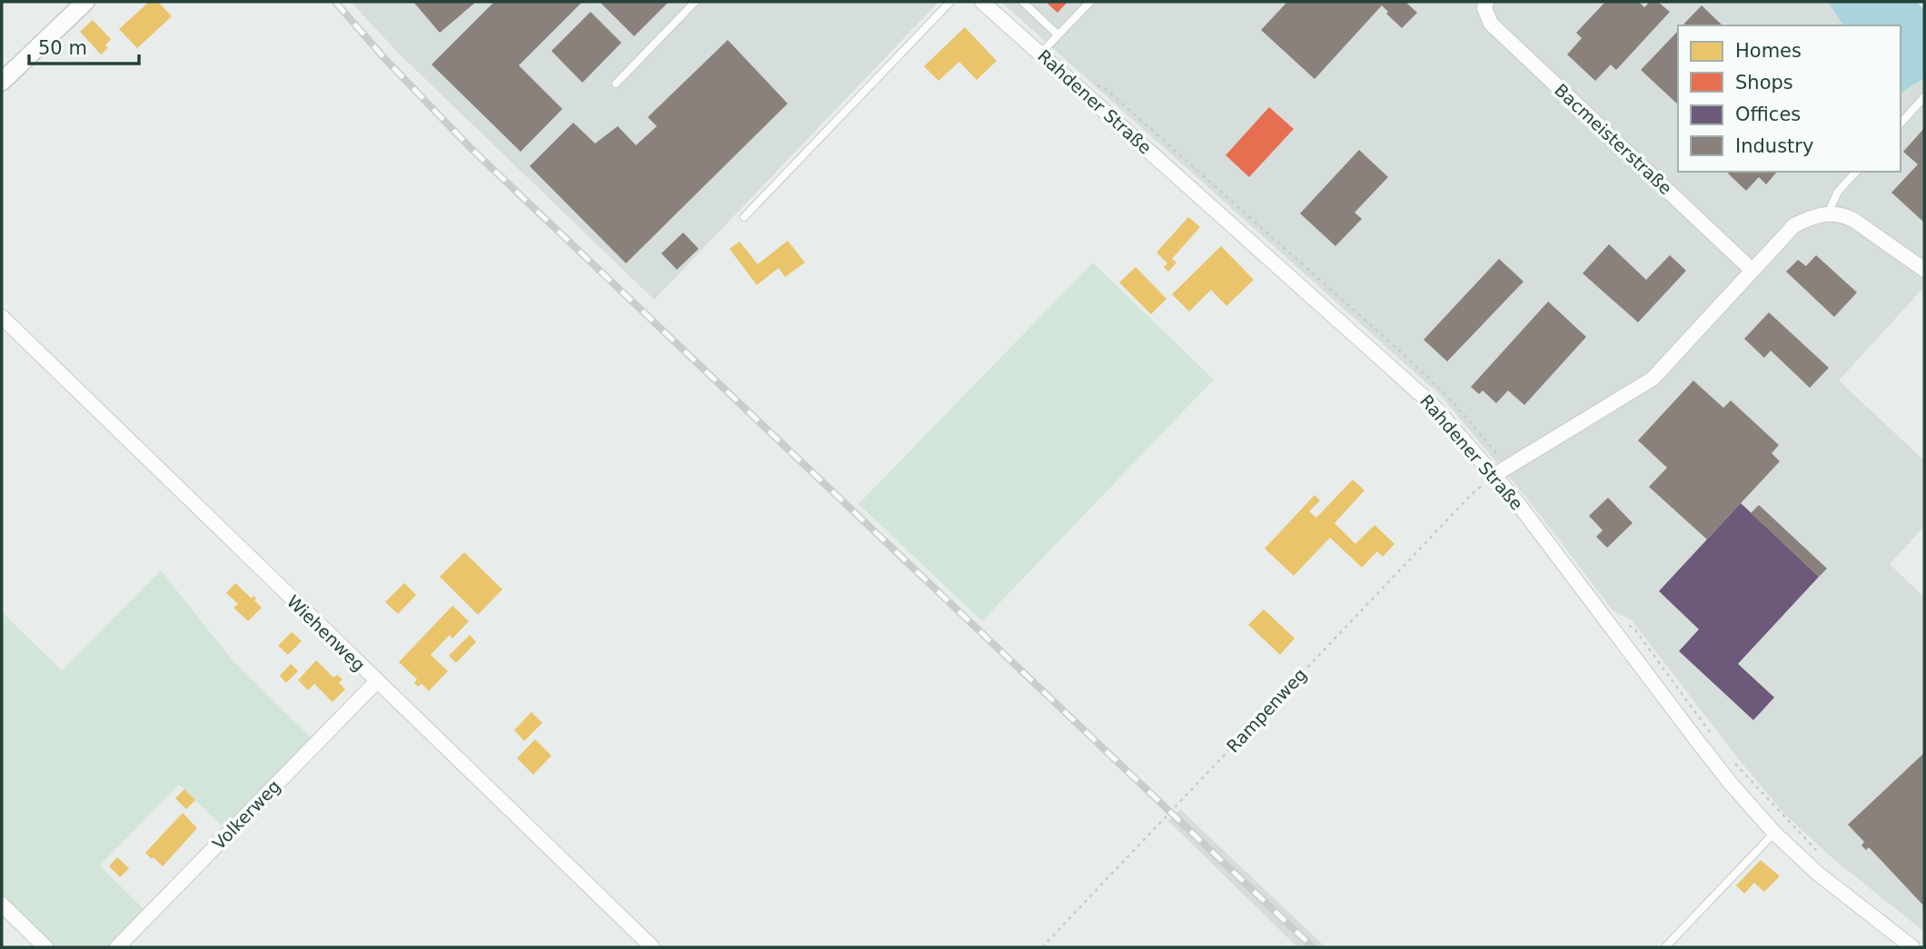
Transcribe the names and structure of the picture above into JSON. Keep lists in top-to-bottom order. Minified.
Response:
{"streets":{"street":["Rahdener Straße","Bacmeisterstraße","Wiehenweg","Volkerweg"],"path":["Rampenweg"]},"crossings":[["Rahdener Straße","Rampenweg"],["Wiehenweg","Volkerweg"]],"legend":["Homes","Shops","Offices","Industry"],"scale_bar":"50 m"}
